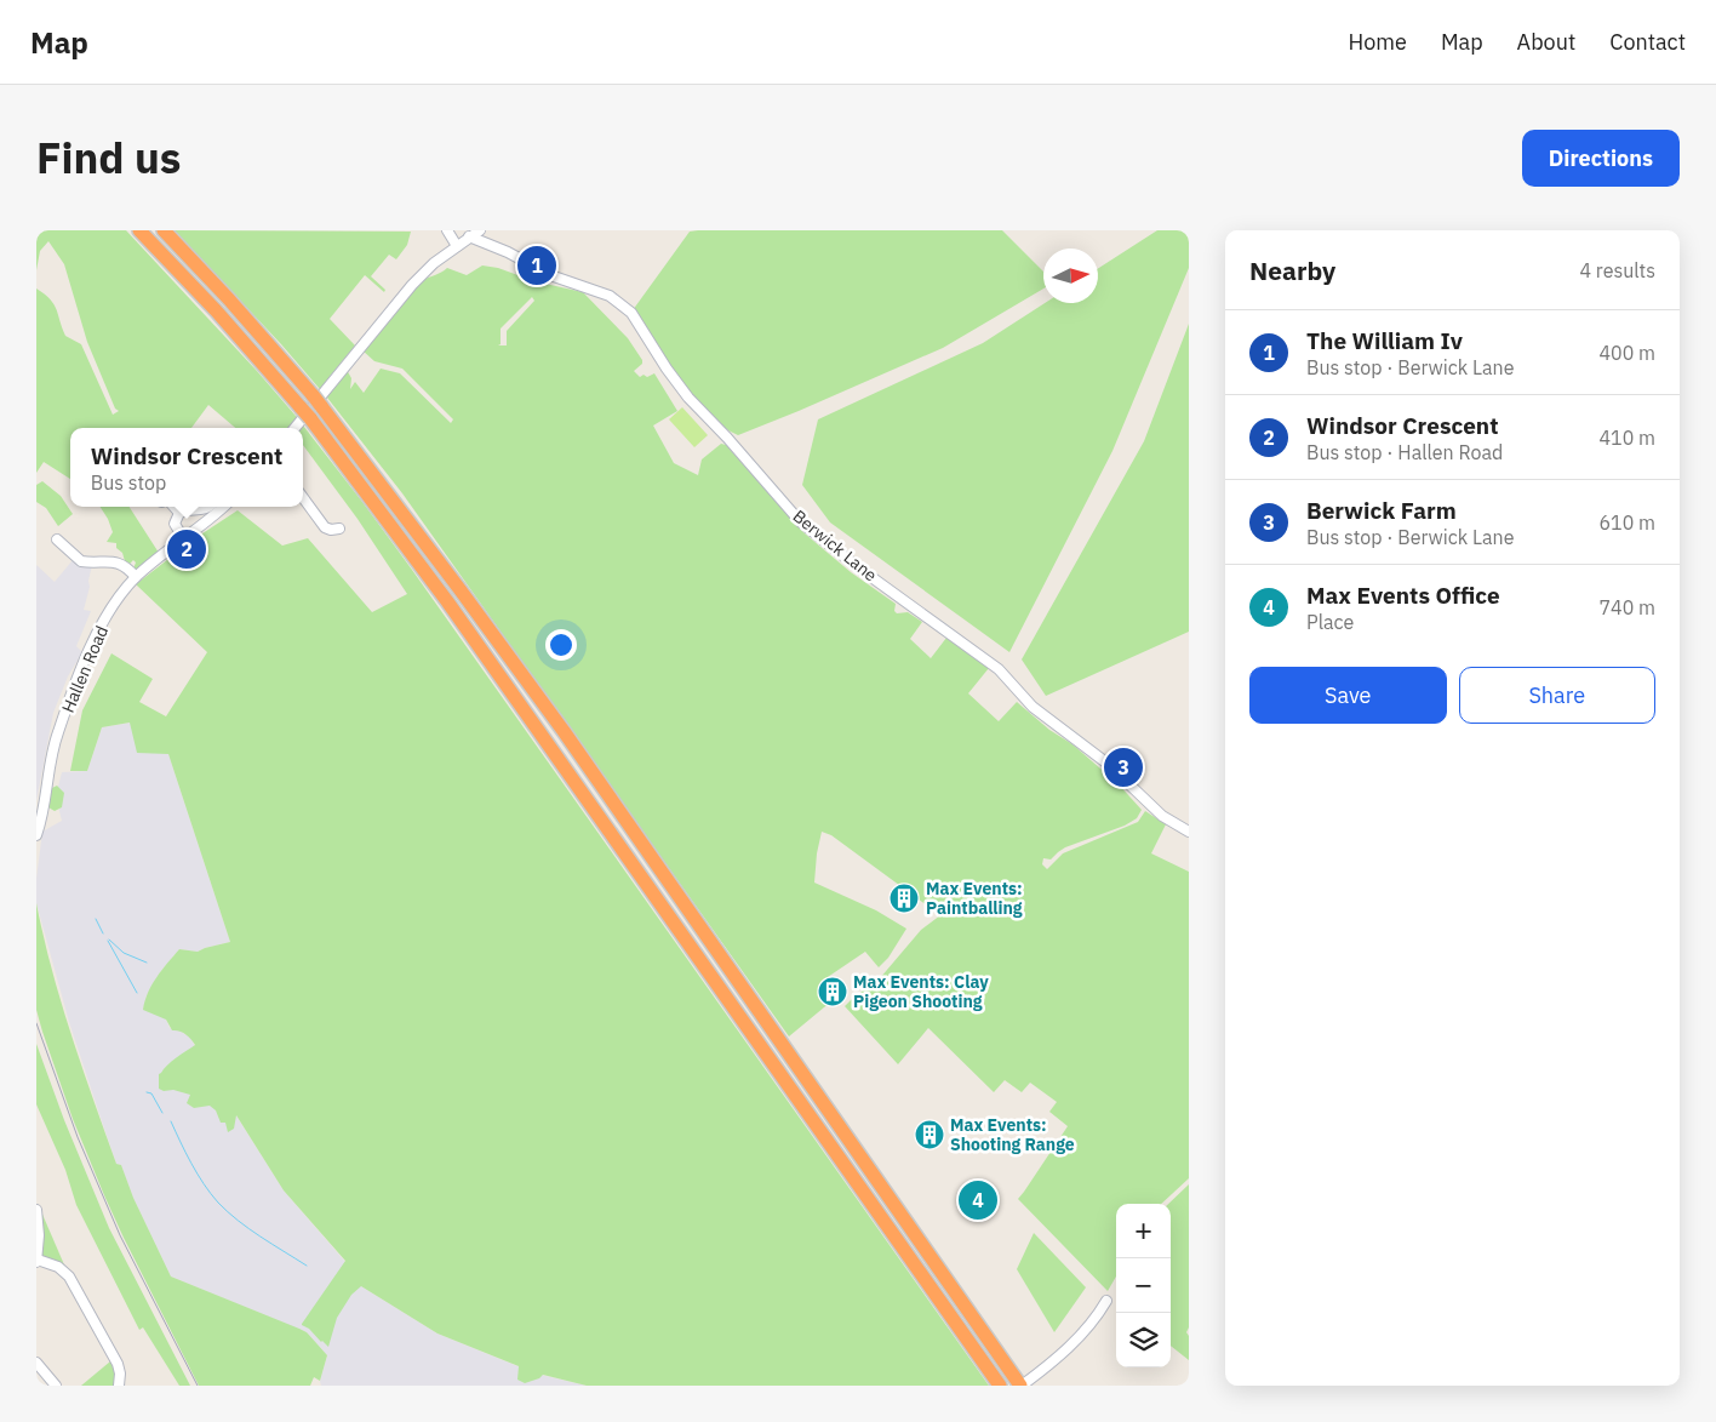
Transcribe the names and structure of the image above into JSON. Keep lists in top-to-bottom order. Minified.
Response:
{"streets":{"street":["Berwick Lane","Hallen Road"]},"places":{"building":["Max Events: Paintballing","Max Events: Clay Pigeon Shooting","Max Events: Shooting Range"]},"north":"right","page":{"header":"Map","nav":["Home","Map","About","Contact"],"title":"Find us","buttons":["Directions",["Save","Share"]],"heading":["Nearby","4 results"],"pins":["1","2","3","4"],"list":[{"mark":"1","name":"The William Iv","note":"Bus stop · Berwick Lane","value":"400 m"},{"mark":"2","name":"Windsor Crescent","note":"Bus stop · Hallen Road","value":"410 m"},{"mark":"3","name":"Berwick Farm","note":"Bus stop · Berwick Lane","value":"610 m"},{"mark":"4","name":"Max Events Office","note":"Place","value":"740 m"}],"popup":["Windsor Crescent","Bus stop"],"map_buttons":["+","−"]}}
